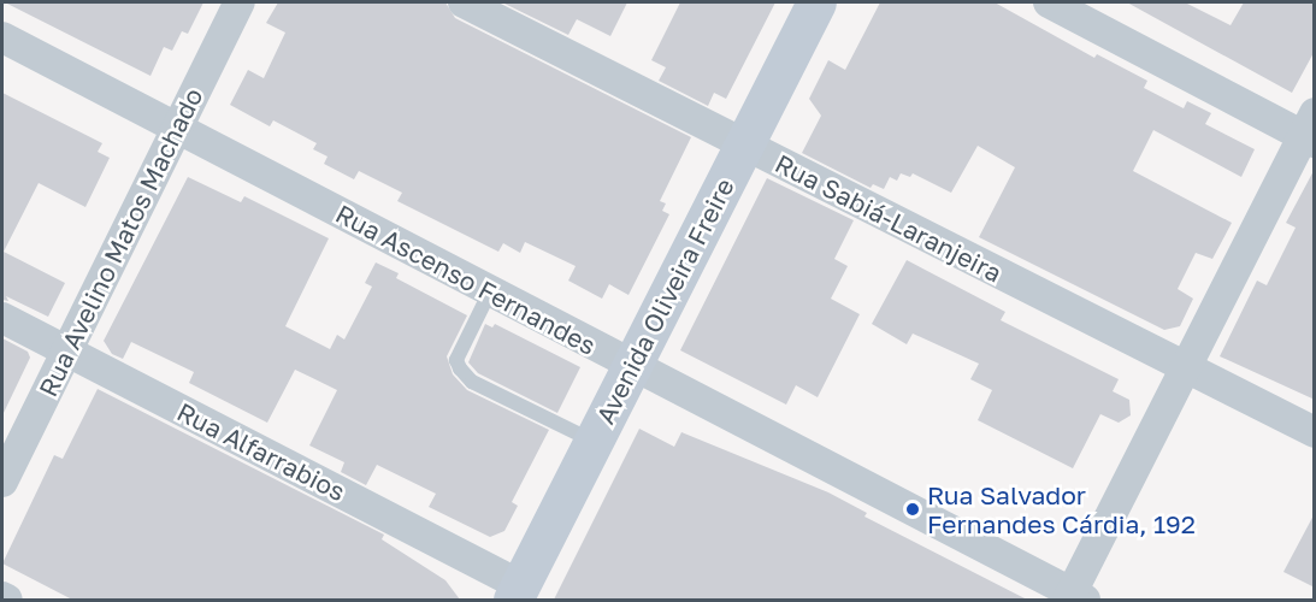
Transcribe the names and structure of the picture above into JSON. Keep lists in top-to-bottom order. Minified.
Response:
{"streets":{"street":["Rua Sabiá-Laranjeira","Rua Avelino Matos Machado","Rua Ascenso Fernandes","Avenida Oliveira Freire","Rua Alfarrabios"]},"crossings":[["Rua Sabiá-Laranjeira","Avenida Oliveira Freire"],["Rua Avelino Matos Machado","Rua Ascenso Fernandes"],["Rua Avelino Matos Machado","Rua Alfarrabios"],["Rua Ascenso Fernandes","Avenida Oliveira Freire"],["Avenida Oliveira Freire","Rua Alfarrabios"]],"places":["Rua Salvador Fernandes Cárdia, 192"]}
